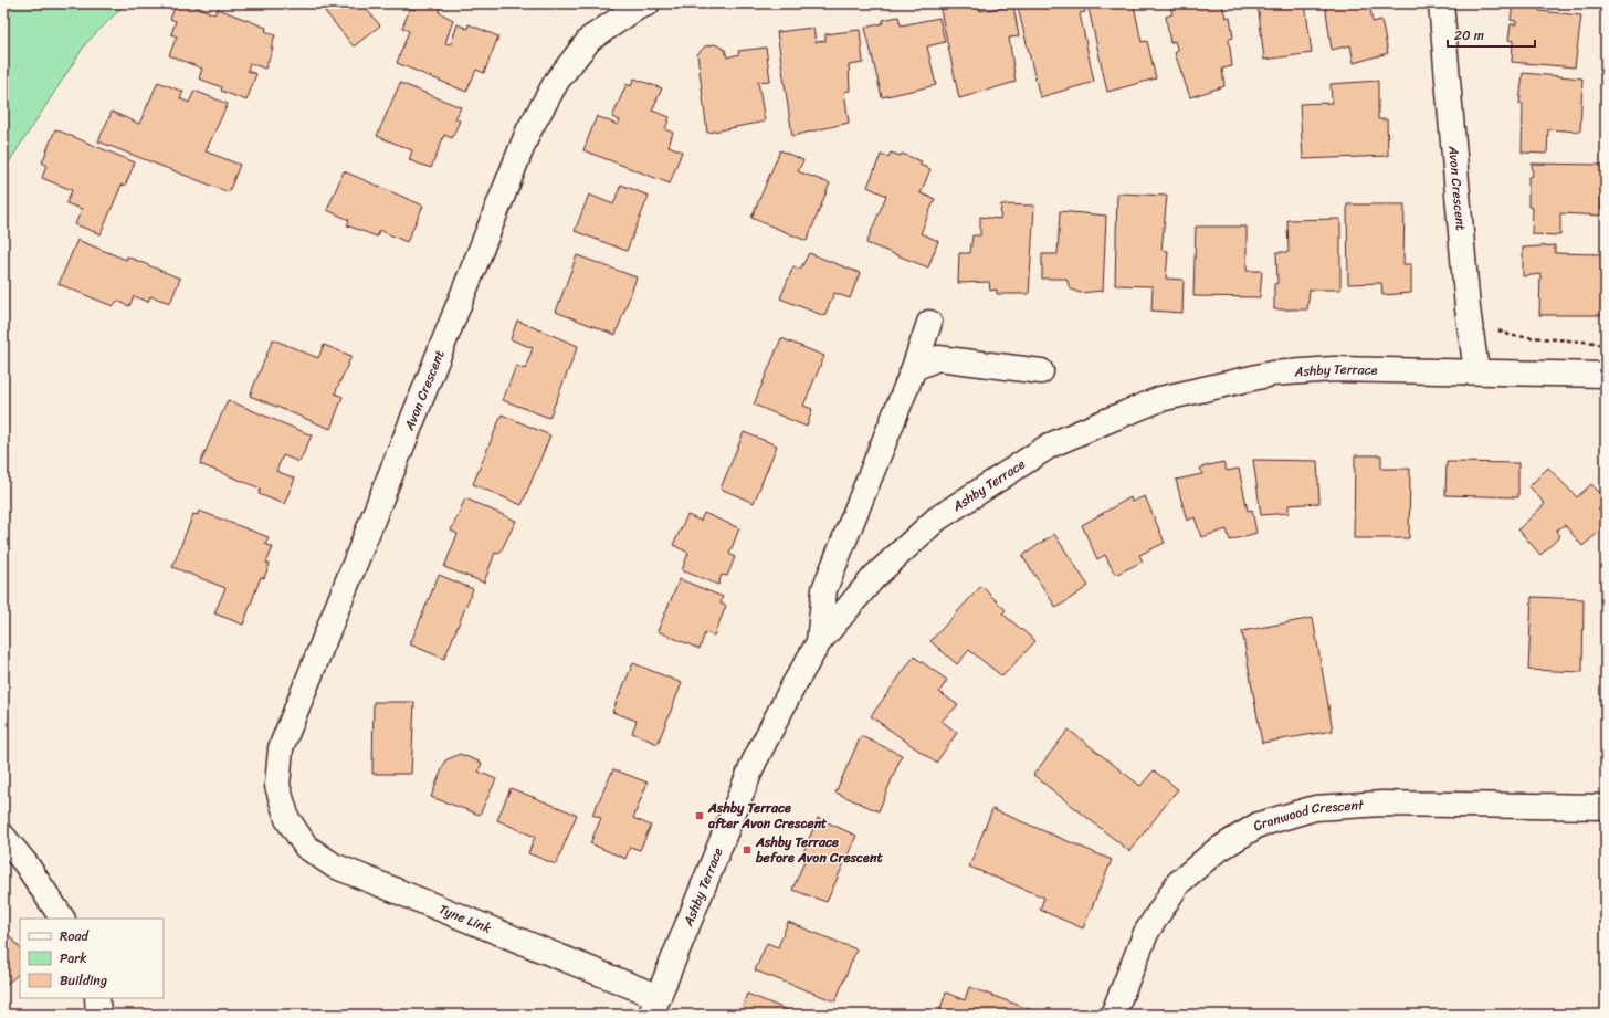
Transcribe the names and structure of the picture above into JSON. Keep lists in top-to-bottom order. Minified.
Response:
{"streets":{"street":["Avon Crescent","Ashby Terrace","Cranwood Crescent","Tyne Link"]},"crossings":[["Avon Crescent","Ashby Terrace"],["Avon Crescent","Tyne Link"],["Ashby Terrace","Tyne Link"]],"places":{"transit":["Ashby Terrace after Avon Crescent","Ashby Terrace before Avon Crescent"]},"legend":["Road","Park","Building"],"scale_bar":"20 m"}
